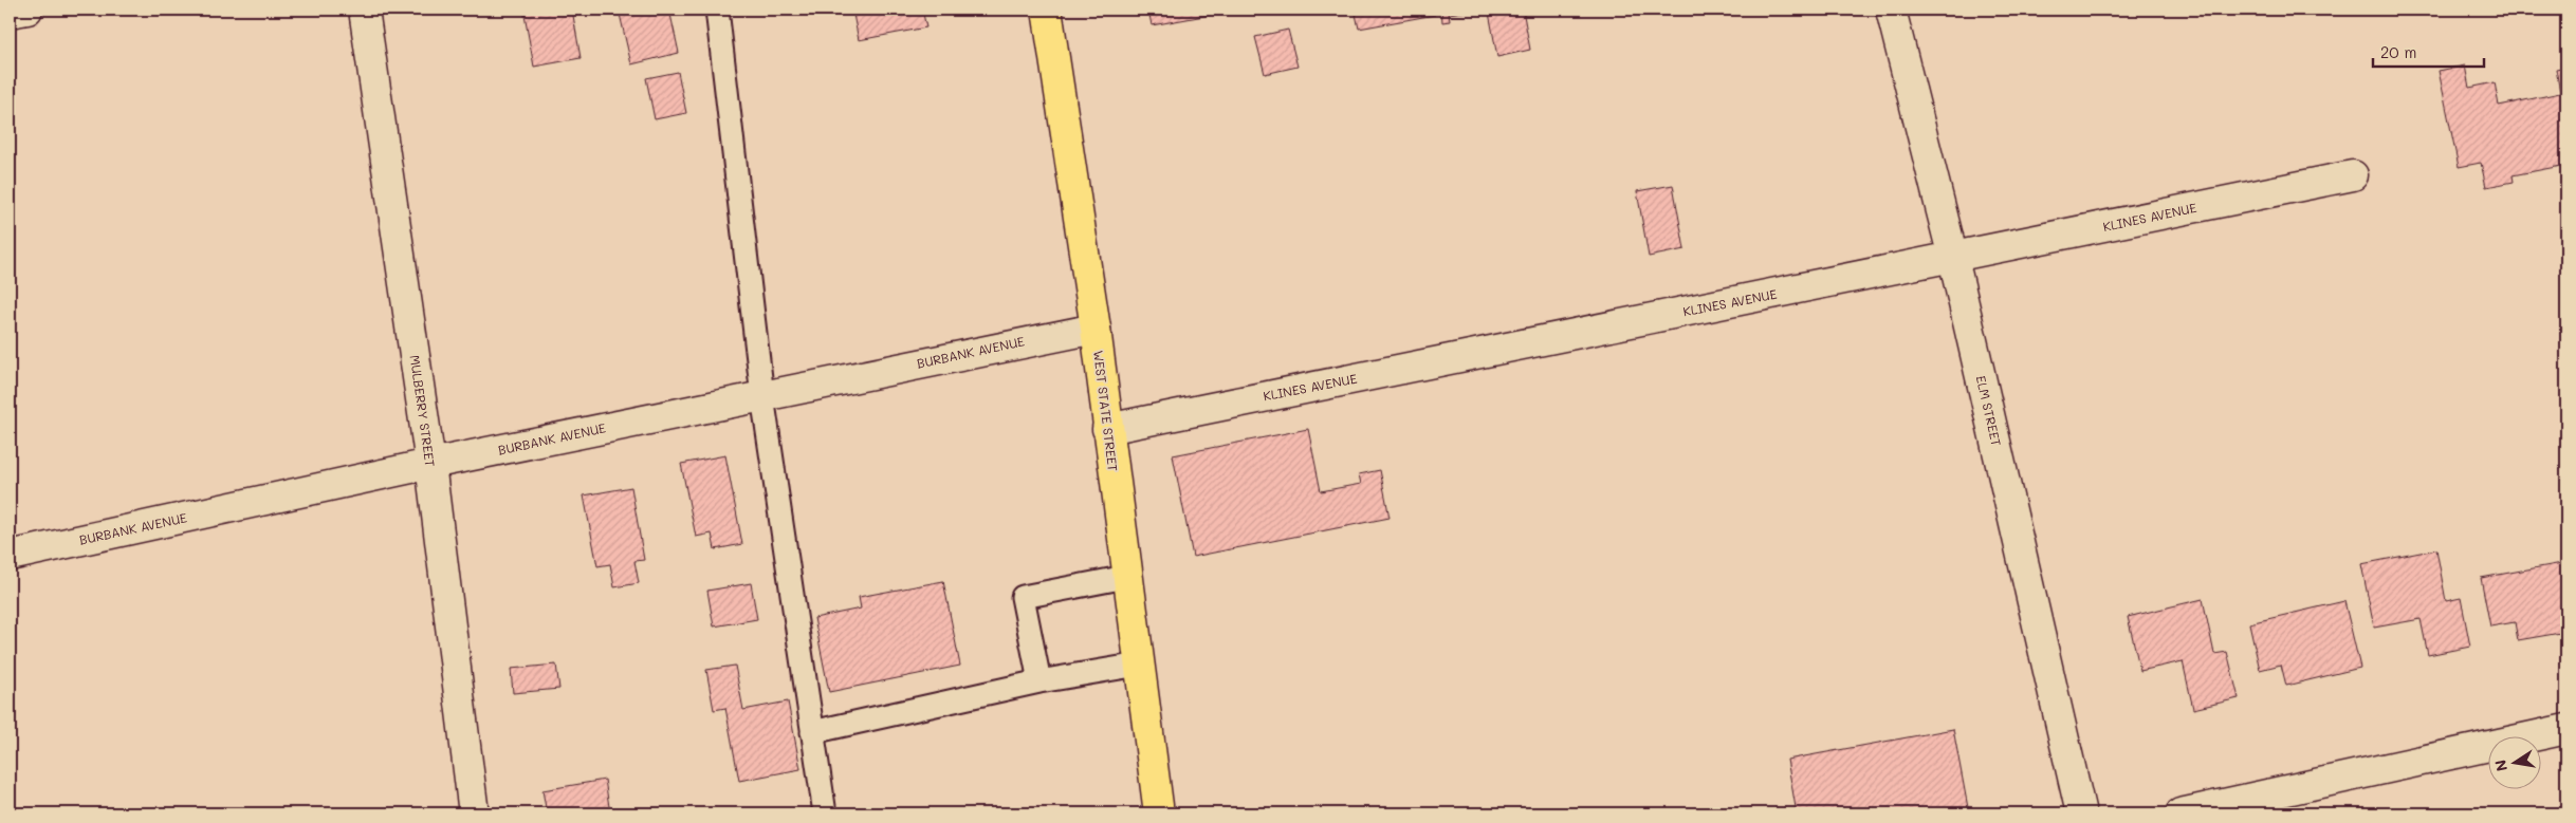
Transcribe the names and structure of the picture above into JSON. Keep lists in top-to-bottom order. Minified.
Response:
{"streets":{"main road":["WEST STATE STREET"],"street":["KLINES AVENUE","BURBANK AVENUE","MULBERRY STREET","ELM STREET"]},"crossings":[["KLINES AVENUE","WEST STATE STREET"],["KLINES AVENUE","ELM STREET"],["BURBANK AVENUE","MULBERRY STREET"],["BURBANK AVENUE","WEST STATE STREET"]],"scale_bar":"20 m","north":"left"}
